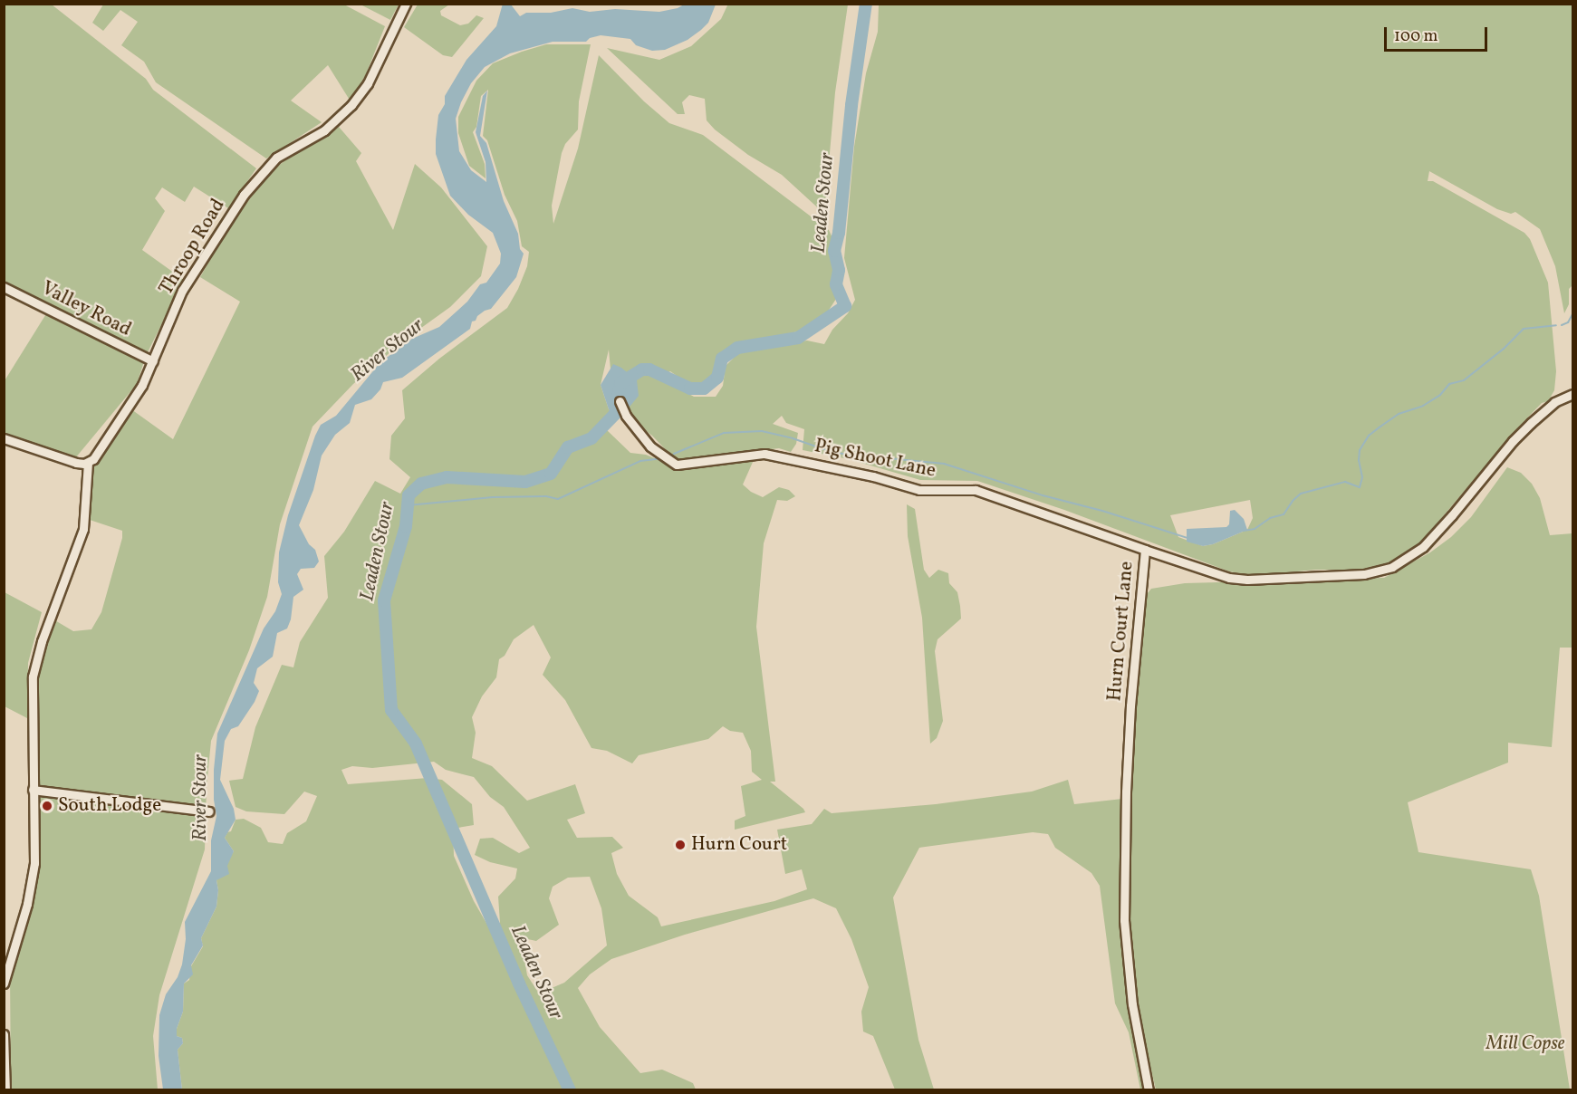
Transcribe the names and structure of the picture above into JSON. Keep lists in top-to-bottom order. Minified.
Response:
{"streets":{"street":["Throop Road","Valley Road","Pig Shoot Lane","Hurn Court Lane"]},"crossings":[["Throop Road","Valley Road"],["Pig Shoot Lane","Hurn Court Lane"]],"water":["Leaden Stour","River Stour"],"parks":["Mill Copse"],"places":["South Lodge","Hurn Court"],"scale_bar":"100 m"}
